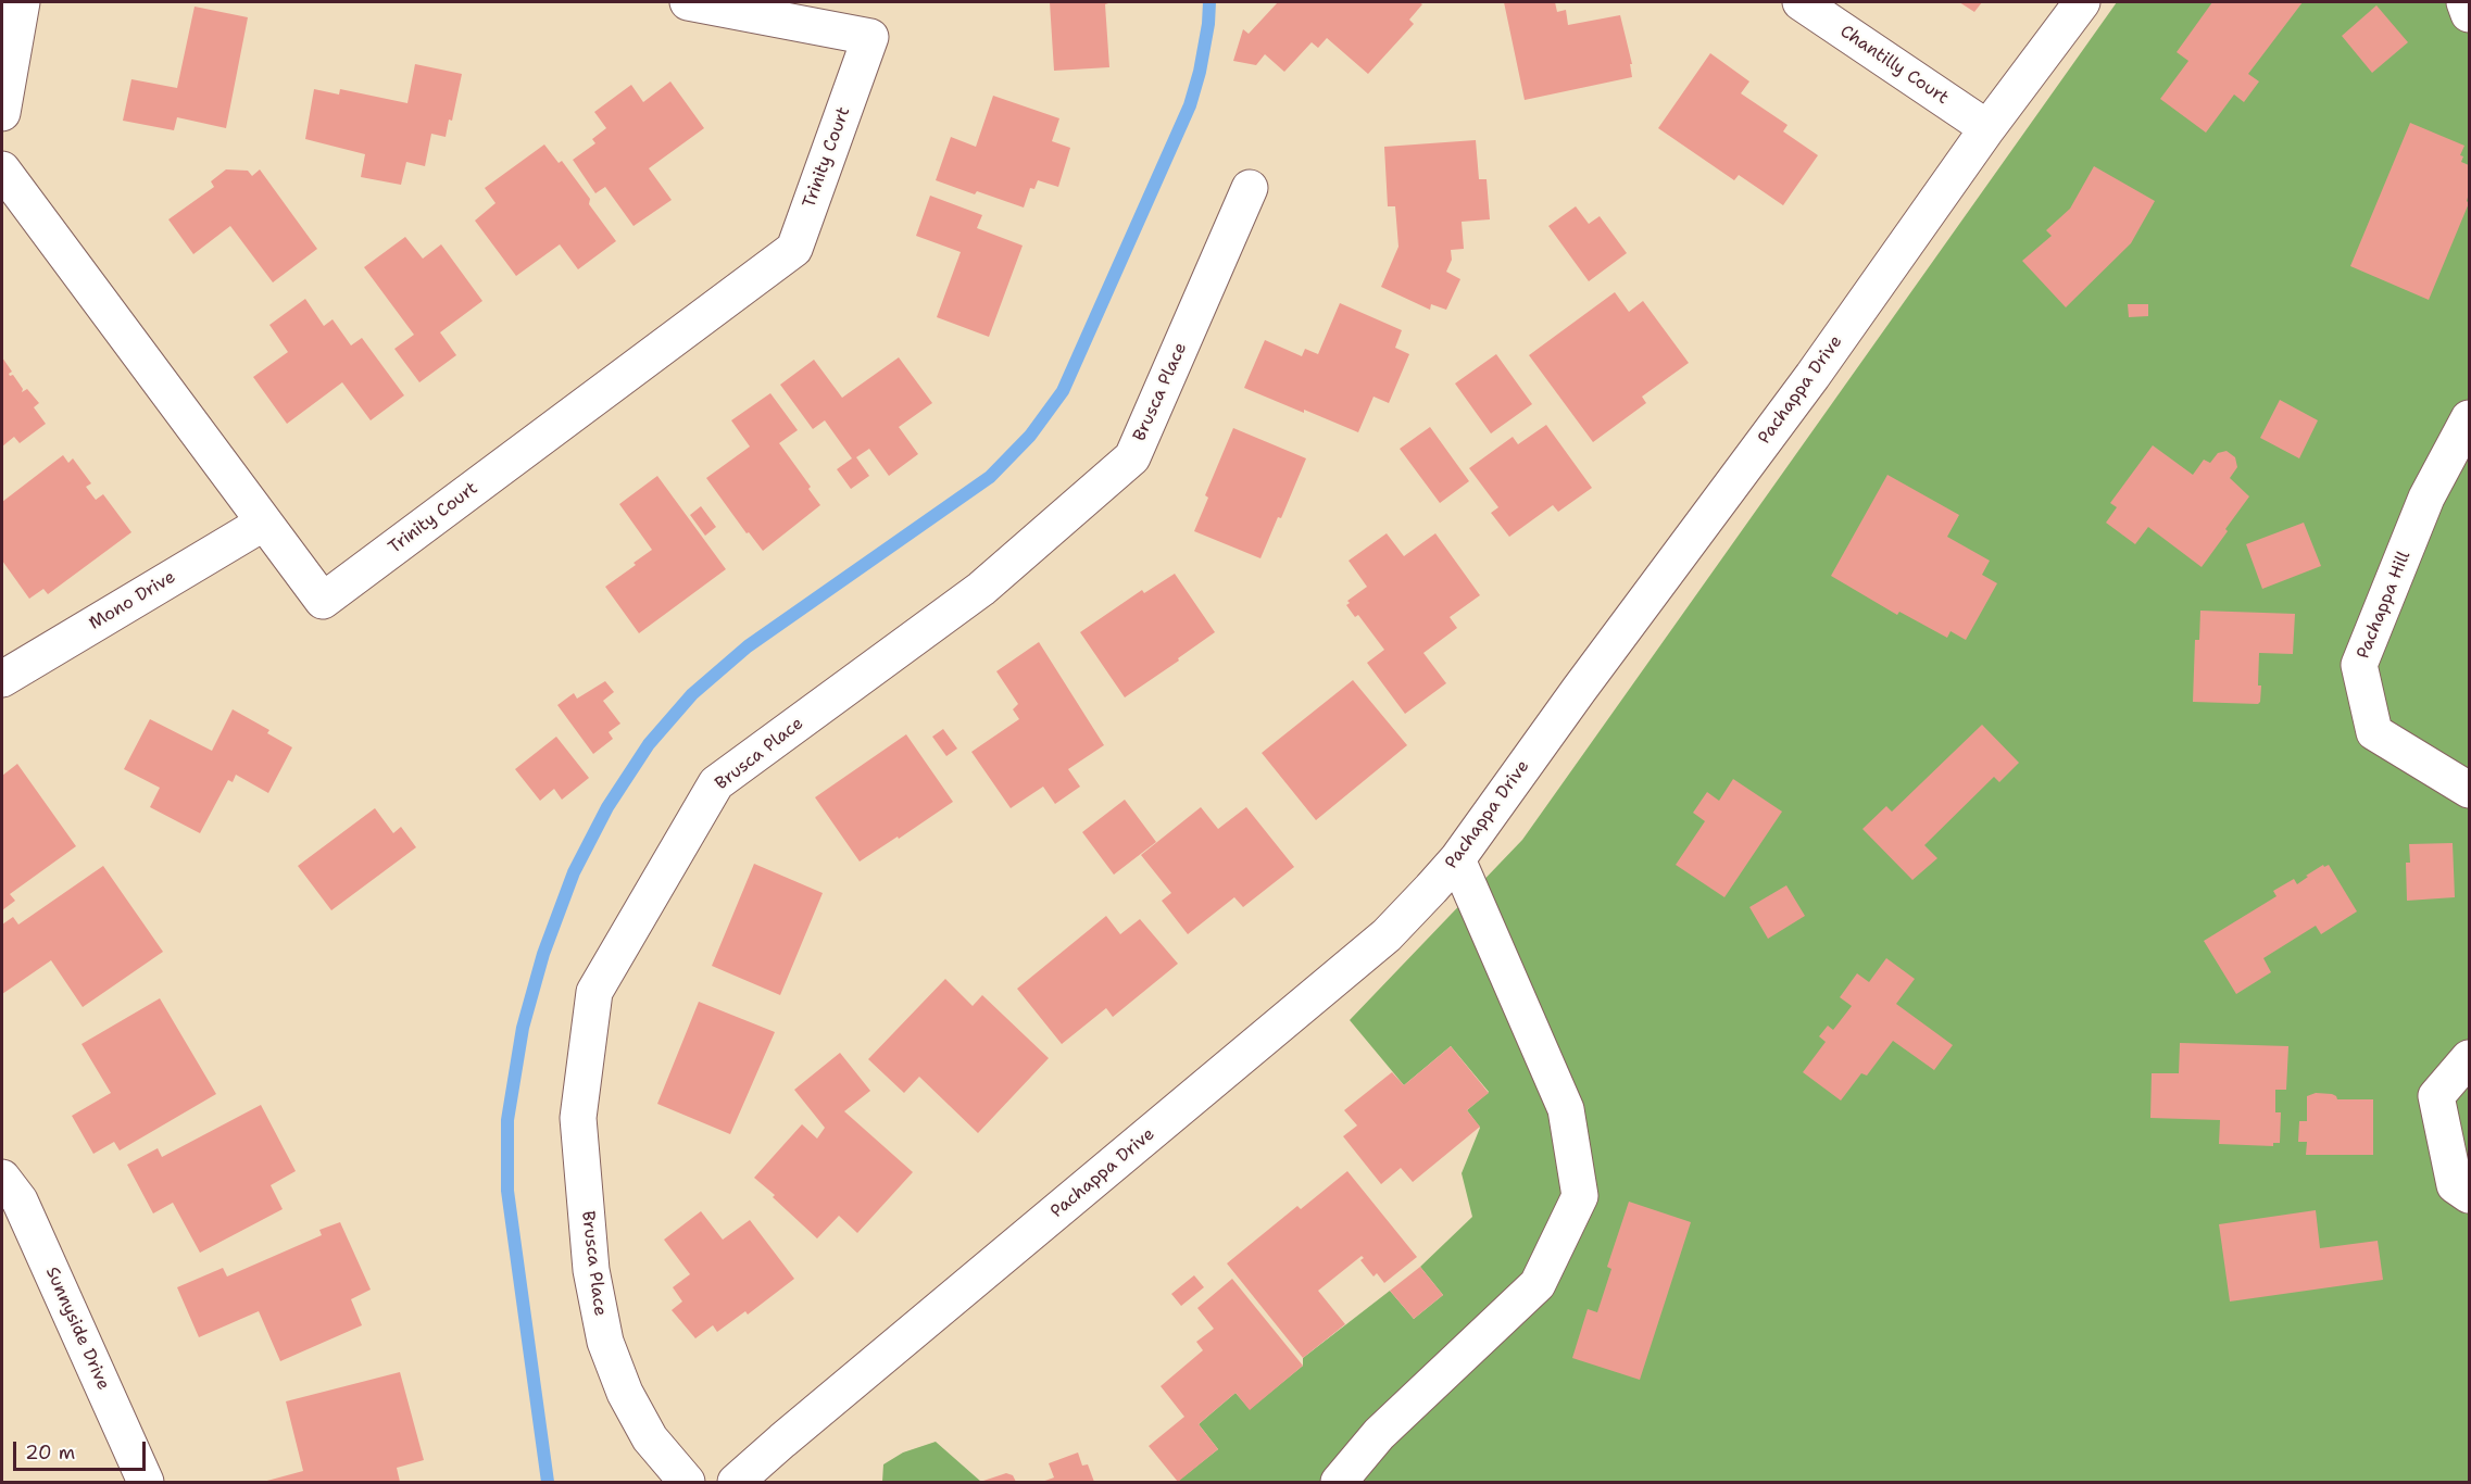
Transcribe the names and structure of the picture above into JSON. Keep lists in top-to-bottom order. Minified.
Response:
{"streets":{"street":["Chantilly Court","Trinity Court","Pachappa Drive","Brusca Place","Mono Drive","Pachappa Hill","Sunnyside Drive"]},"crossings":[["Chantilly Court","Pachappa Drive"],["Trinity Court","Mono Drive"]],"scale_bar":"20 m"}
